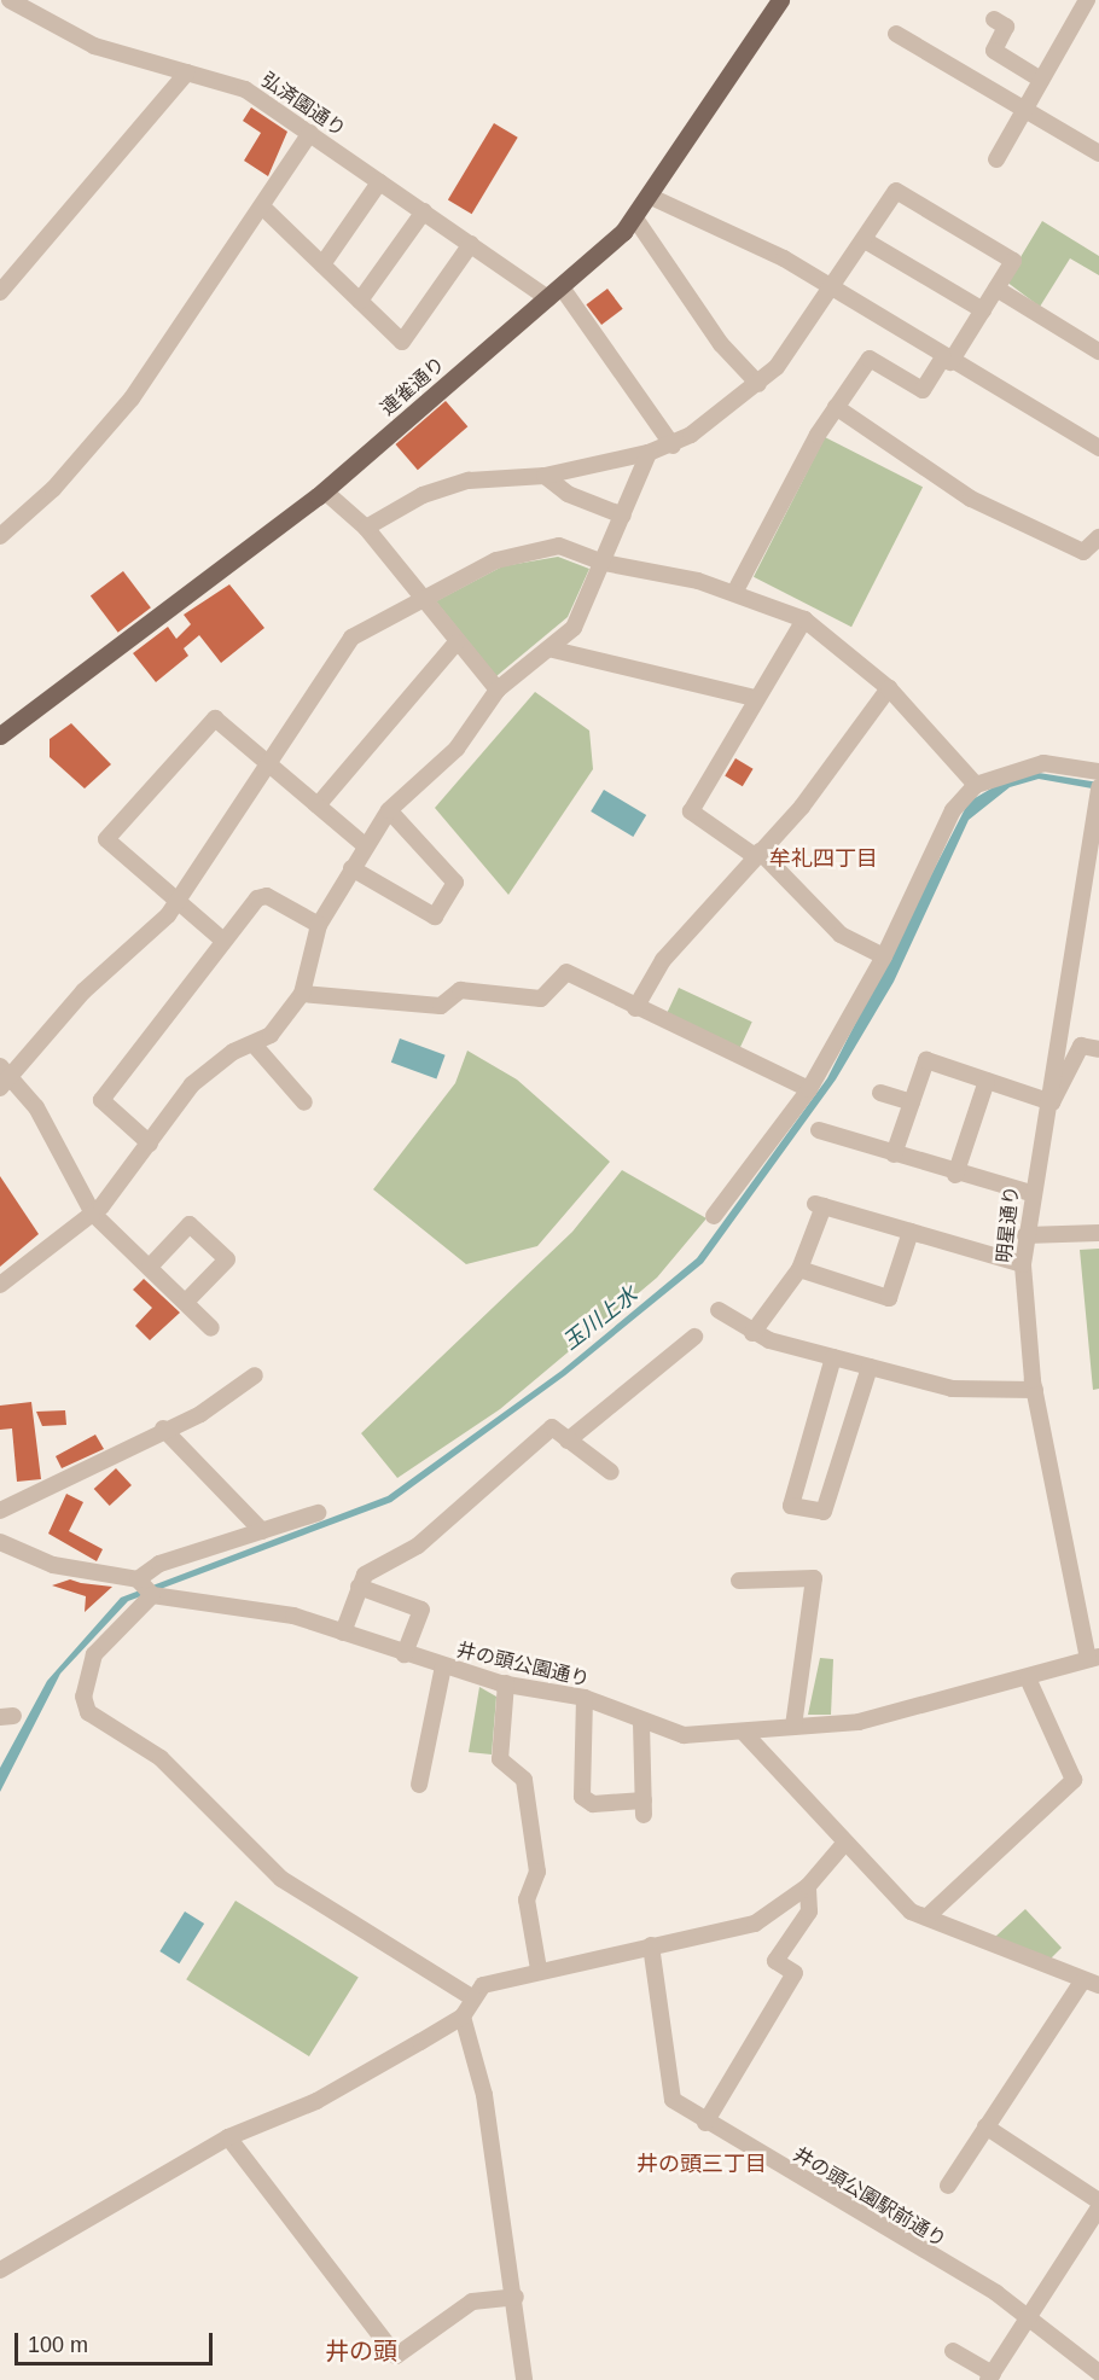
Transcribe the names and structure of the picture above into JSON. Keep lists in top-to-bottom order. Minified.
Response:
{"streets":{"main road":["連雀通り"],"street":["弘済園通り","明星通り","井の頭公園通り","井の頭公園駅前通り"]},"crossings":[["弘済園通り","連雀通り"],["明星通り","井の頭公園通り"]],"districts":["牟礼四丁目","井の頭三丁目","井の頭"],"water":["玉川上水"],"scale_bar":"100 m"}
